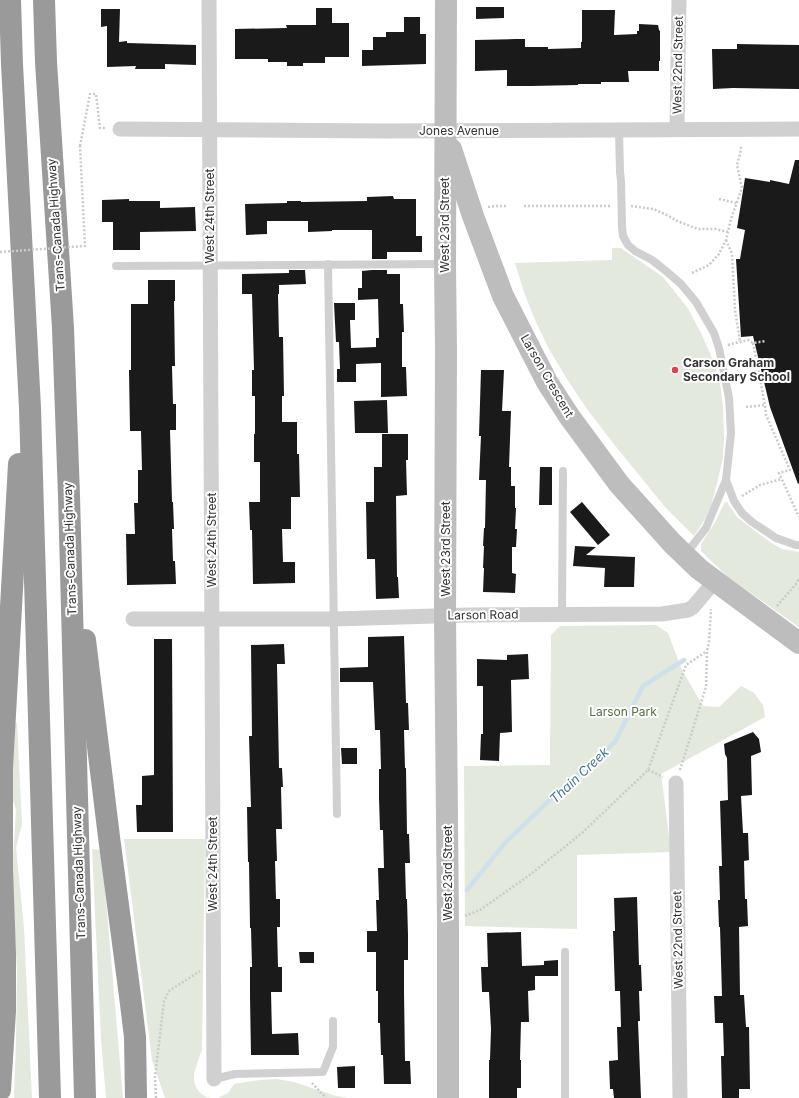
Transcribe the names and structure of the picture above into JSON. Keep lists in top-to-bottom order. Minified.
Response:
{"streets":{"highway":["Trans-Canada Highway"],"street":["West 22nd Street","Jones Avenue","West 24th Street","West 23rd Street","Larson Crescent","Larson Road"]},"crossings":[["West 22nd Street","Jones Avenue"],["Jones Avenue","West 24th Street"],["Jones Avenue","West 23rd Street"],["Jones Avenue","Larson Crescent"],["West 24th Street","Larson Road"],["West 23rd Street","Larson Crescent"],["West 23rd Street","Larson Road"],["Larson Crescent","Larson Road"]],"water":["Thain Creek"],"parks":["Larson Park"],"places":["Carson Graham Secondary School"]}
